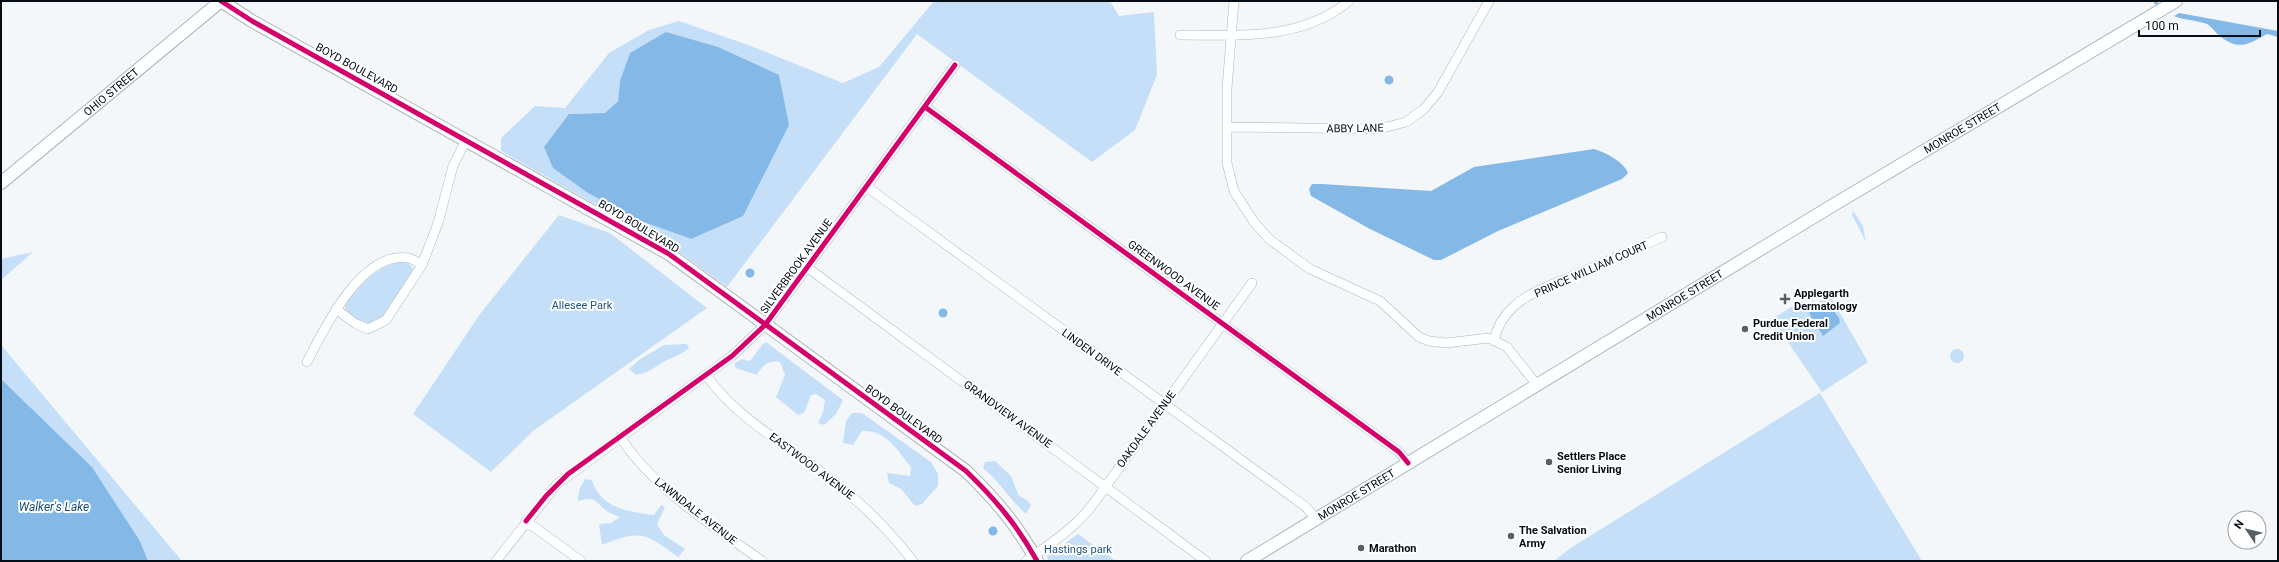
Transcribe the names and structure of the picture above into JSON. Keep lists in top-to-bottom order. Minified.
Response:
{"streets":{"street":["BOYD BOULEVARD","OHIO STREET","ABBY LANE","MONROE STREET","SILVERBROOK AVENUE","PRINCE WILLIAM COURT","GREENWOOD AVENUE","LINDEN DRIVE","GRANDVIEW AVENUE","OAKDALE AVENUE","EASTWOOD AVENUE","LAWNDALE AVENUE"]},"crossings":[["BOYD BOULEVARD","OHIO STREET"],["BOYD BOULEVARD","SILVERBROOK AVENUE"],["BOYD BOULEVARD","OAKDALE AVENUE"],["MONROE STREET","GREENWOOD AVENUE"],["MONROE STREET","LINDEN DRIVE"],["SILVERBROOK AVENUE","GREENWOOD AVENUE"],["SILVERBROOK AVENUE","LINDEN DRIVE"],["SILVERBROOK AVENUE","GRANDVIEW AVENUE"],["SILVERBROOK AVENUE","EASTWOOD AVENUE"],["SILVERBROOK AVENUE","LAWNDALE AVENUE"],["GREENWOOD AVENUE","OAKDALE AVENUE"],["LINDEN DRIVE","OAKDALE AVENUE"],["GRANDVIEW AVENUE","OAKDALE AVENUE"]],"water":["Walker's Lake"],"parks":["Allesee Park","Hastings park"],"places":{"health":["Applegarth Dermatology"],"other":["Purdue Federal Credit Union","Settlers Place Senior Living","The Salvation Army","Marathon"]},"scale_bar":"100 m","north":"top left"}
